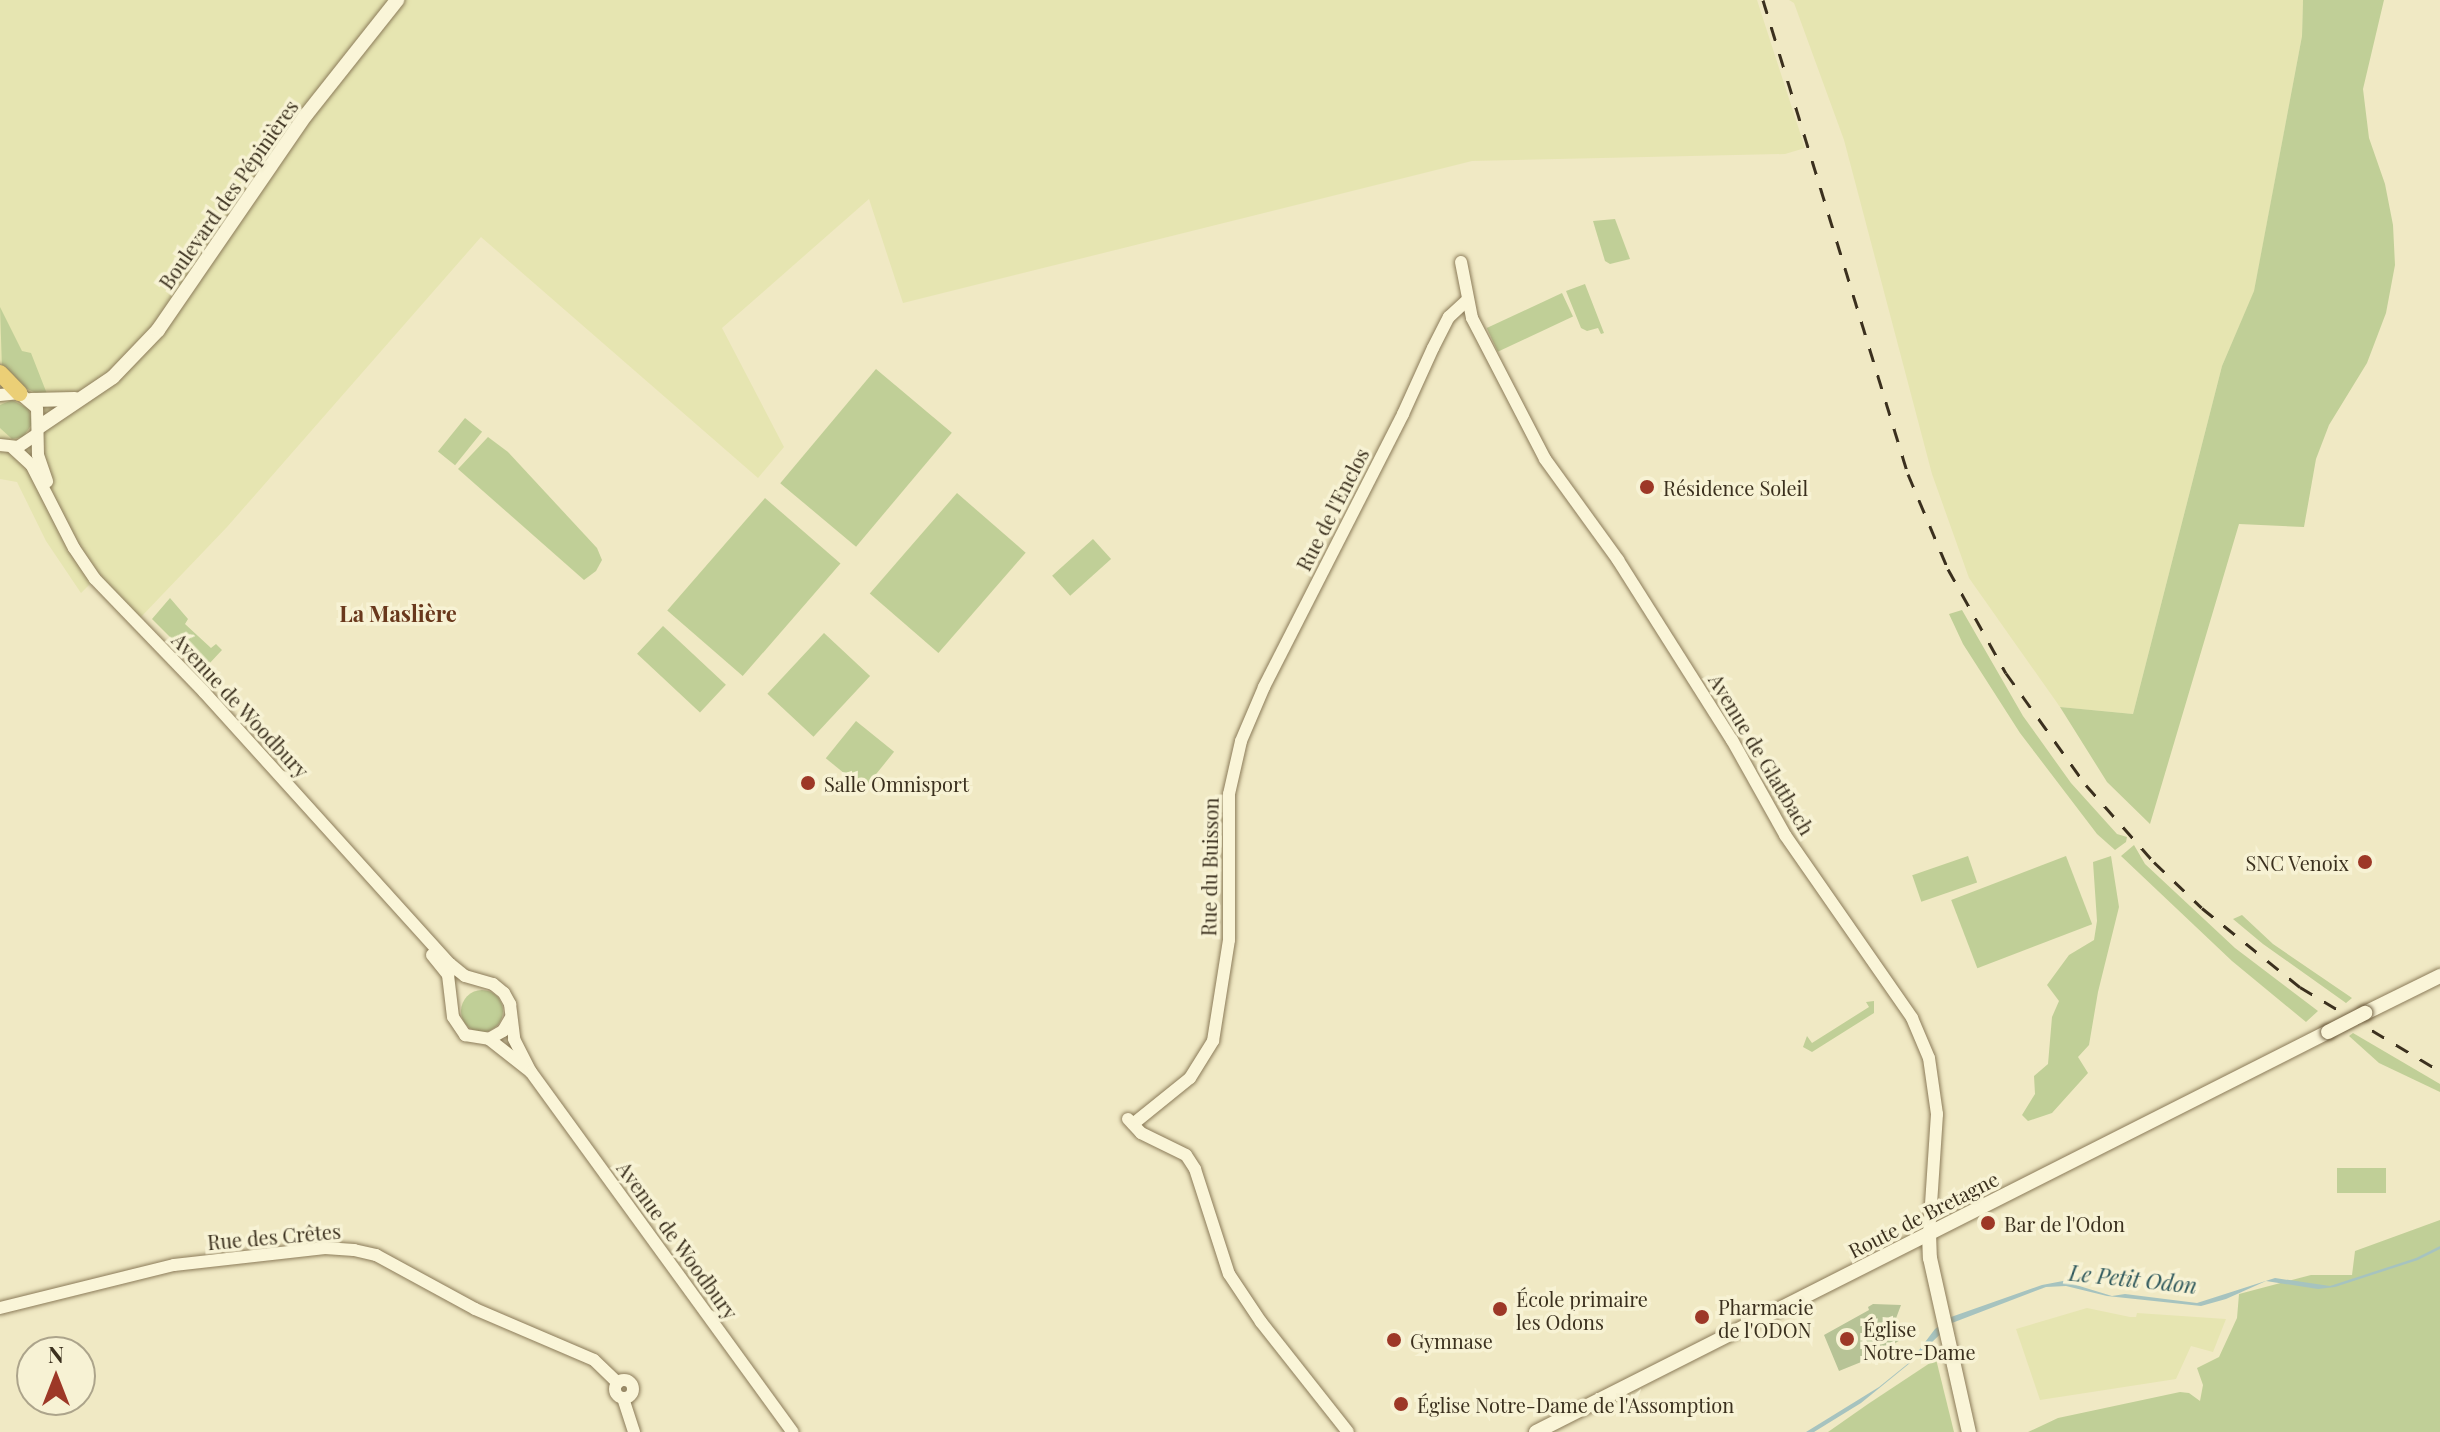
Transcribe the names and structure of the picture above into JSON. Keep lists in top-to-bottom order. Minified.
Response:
{"streets":{"main road":["Boulevard des Pépinières","Route de Bretagne"],"street":["Rue de l'Enclos","Avenue de Woodbury","Avenue de Glattbach","Rue du Buisson","Rue des Crêtes"]},"crossings":[["Boulevard des Pépinières","Avenue de Woodbury"],["Rue de l'Enclos","Avenue de Glattbach"],["Rue de l'Enclos","Rue du Buisson"],["Avenue de Glattbach","Route de Bretagne"]],"districts":["La Maslière"],"water":["Le Petit Odon"],"places":["Résidence Soleil","Salle Omnisport","SNC Venoix","Bar de l'Odon","École primaire les Odons","Pharmacie de l'ODON","Église Notre-Dame","Gymnase","Église Notre-Dame de l'Assomption"],"north":"top"}
